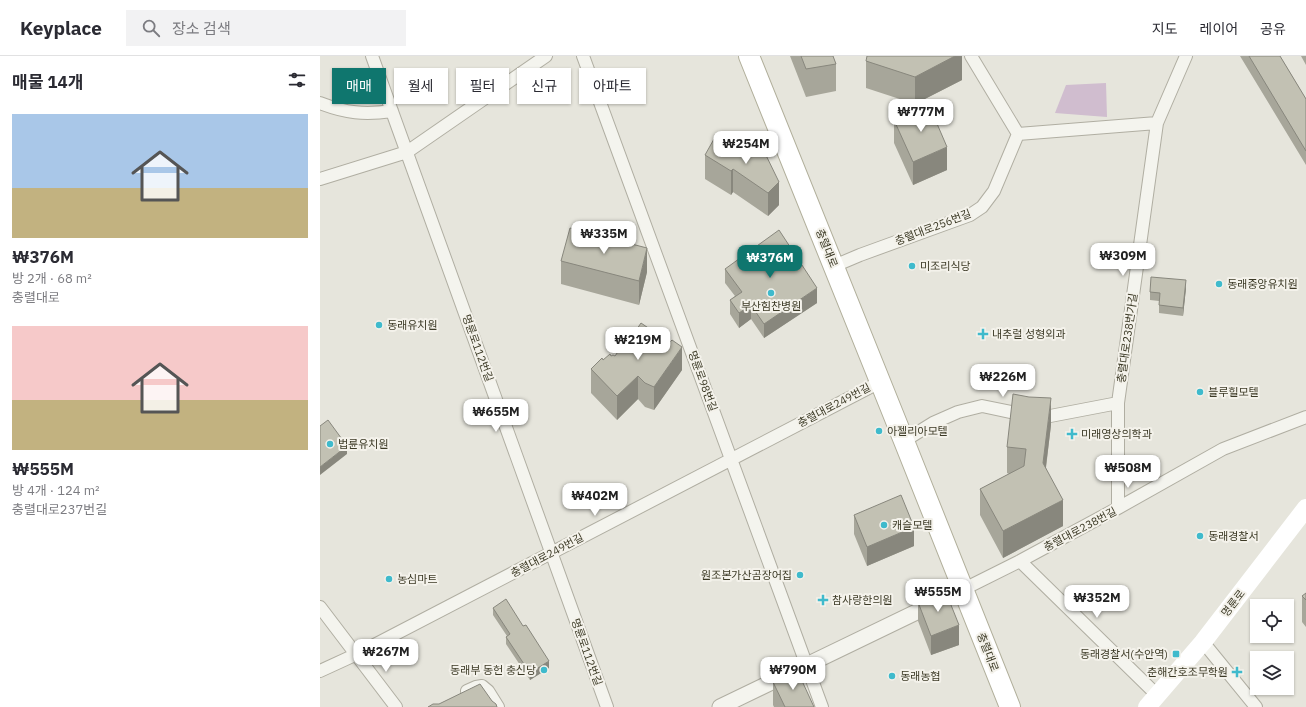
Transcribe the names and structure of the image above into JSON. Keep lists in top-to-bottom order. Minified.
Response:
{"streets":{"main road":["충렬대로","명륜로"],"street":["충렬대로256번길","충렬대로238번가길","명륜로112번길","명륜로98번길","충렬대로249번길","충렬대로238번길"]},"crossings":[["충렬대로256번길","충렬대로"],["충렬대로","충렬대로249번길"],["충렬대로","충렬대로238번길"],["충렬대로238번가길","충렬대로238번길"],["명륜로112번길","충렬대로249번길"],["명륜로98번길","충렬대로249번길"],["충렬대로238번길","명륜로"]],"places":{"other":["미조리식당","동래중앙유치원","부산힘찬병원","동래유치원","블루힐모텔","아젤리아모텔","법륜유치원","캐슬모텔","동래경찰서","원조본가산곰장어집","농심마트","동래부 동헌 충신당","동래농협"],"health":["내추럴 성형외과","미래영상의학과","참사랑한의원","춘해간호조무학원"],"transit":["동래경찰서(수안역)"]},"page":{"header":"Keyplace","search":"장소 검색","nav":["지도","레이어","공유"],"heading":"매물 14개","chip":["매매","월세","필터","신규","아파트"],"price":["₩777M","₩254M","₩335M","₩309M","₩376M","₩219M","₩226M","₩655M","₩508M","₩402M","₩555M","₩352M","₩267M","₩790M"],"list":[{"name":"₩376M","note":"방 2개 · 68 m² · 충렬대로"},{"name":"₩555M","note":"방 4개 · 124 m² · 충렬대로237번길"}]}}
